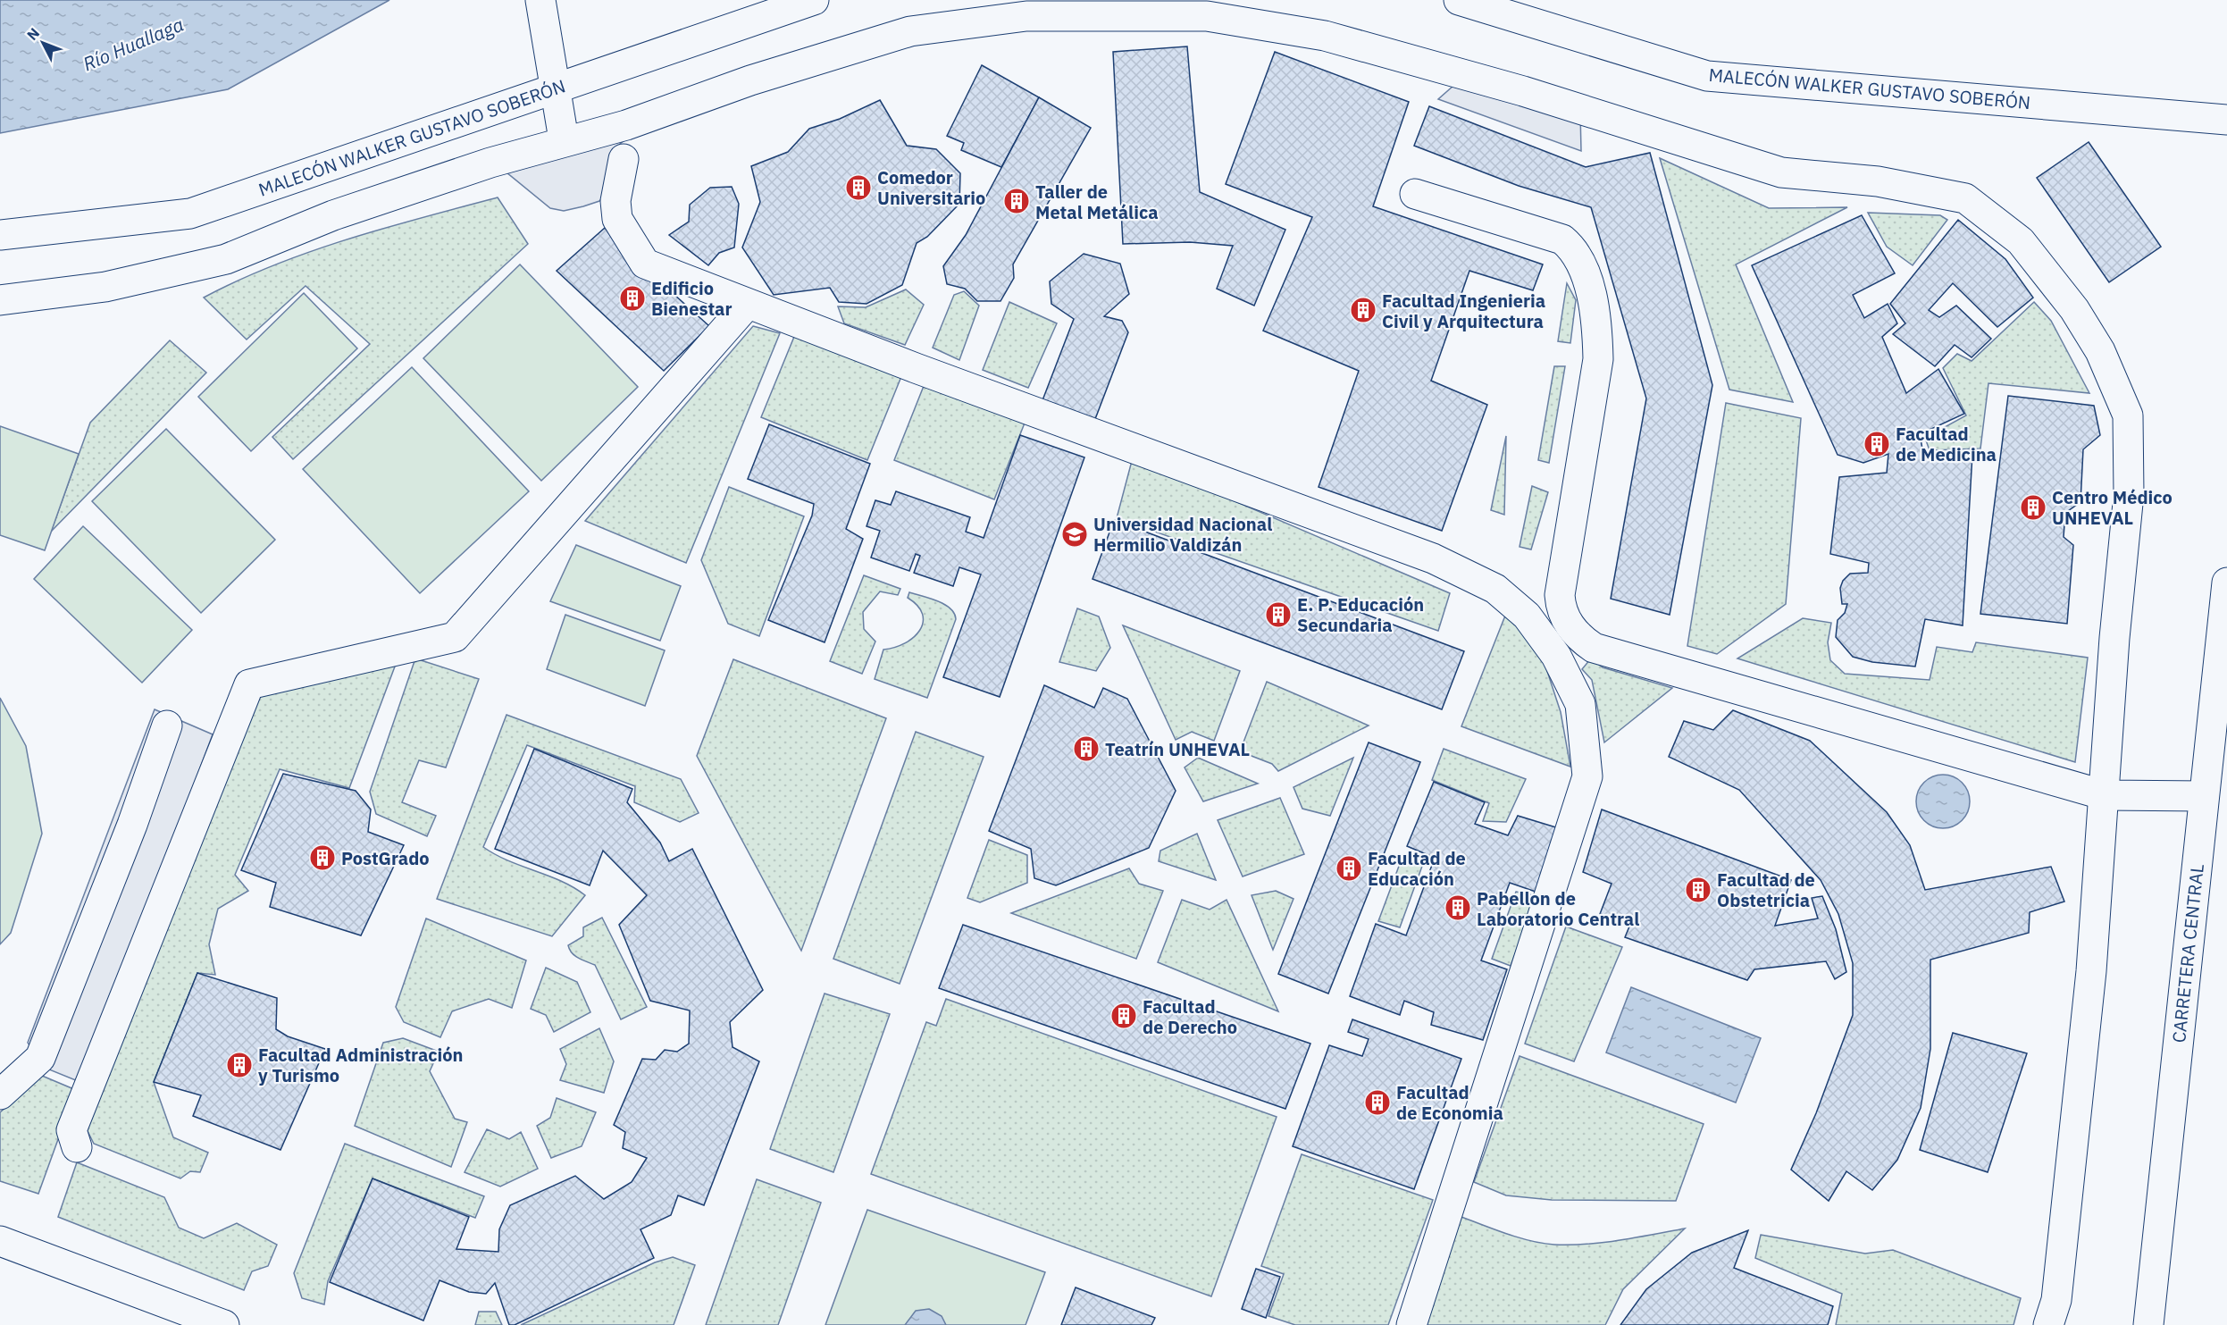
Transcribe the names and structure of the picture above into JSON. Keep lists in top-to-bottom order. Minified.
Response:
{"streets":{"main road":["MALECÓN WALKER GUSTAVO SOBERÓN","CARRETERA CENTRAL"]},"water":["Río Huallaga"],"places":{"building":["Comedor Universitario","Taller de Metal Metálica","Edificio Bienestar","Facultad Ingenieria Civil y Arquitectura","Facultad de Medicina","Centro Médico UNHEVAL","E. P. Educación Secundaria","Teatrín UNHEVAL","PostGrado","Facultad de Educación","Facultad de Obstetricia","Pabellon de Laboratorio Central","Facultad de Derecho","Facultad Administración y Turismo","Facultad de Economia"],"school or university":["Universidad Nacional Hermilio Valdizán"]},"north":"top left"}
